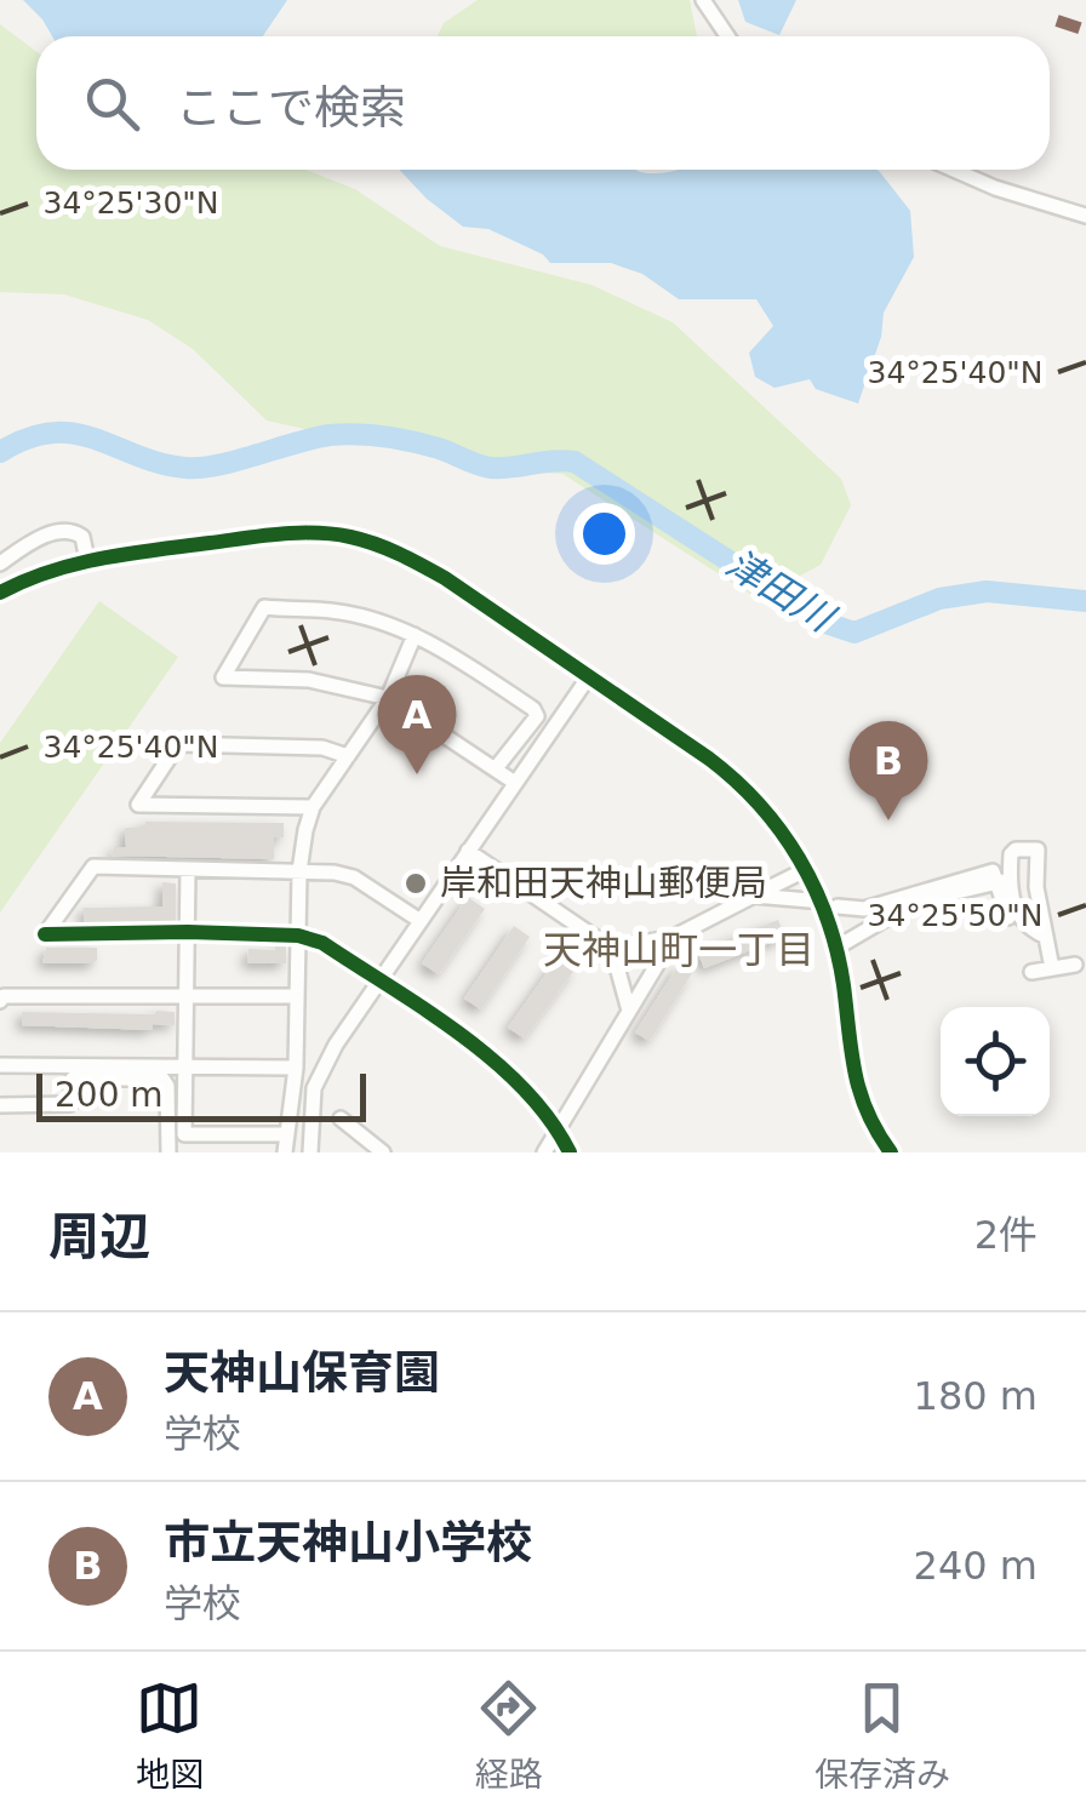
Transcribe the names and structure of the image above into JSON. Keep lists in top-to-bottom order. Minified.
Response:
{"districts":["天神山町一丁目"],"water":["津田川"],"places":["岸和田天神山郵便局"],"scale_bar":"200 m","page":{"search":"ここで検索","pins":["A","B"],"scale":"200 m","heading":["周辺","2件"],"list":[{"mark":"A","name":"天神山保育園","note":"学校","value":"180 m"},{"mark":"B","name":"市立天神山小学校","note":"学校","value":"240 m"}],"nav":["地図","経路","保存済み"]},"coordinates":["34°25'30\"N","34°25'40\"N","34°25'50\"N"]}
